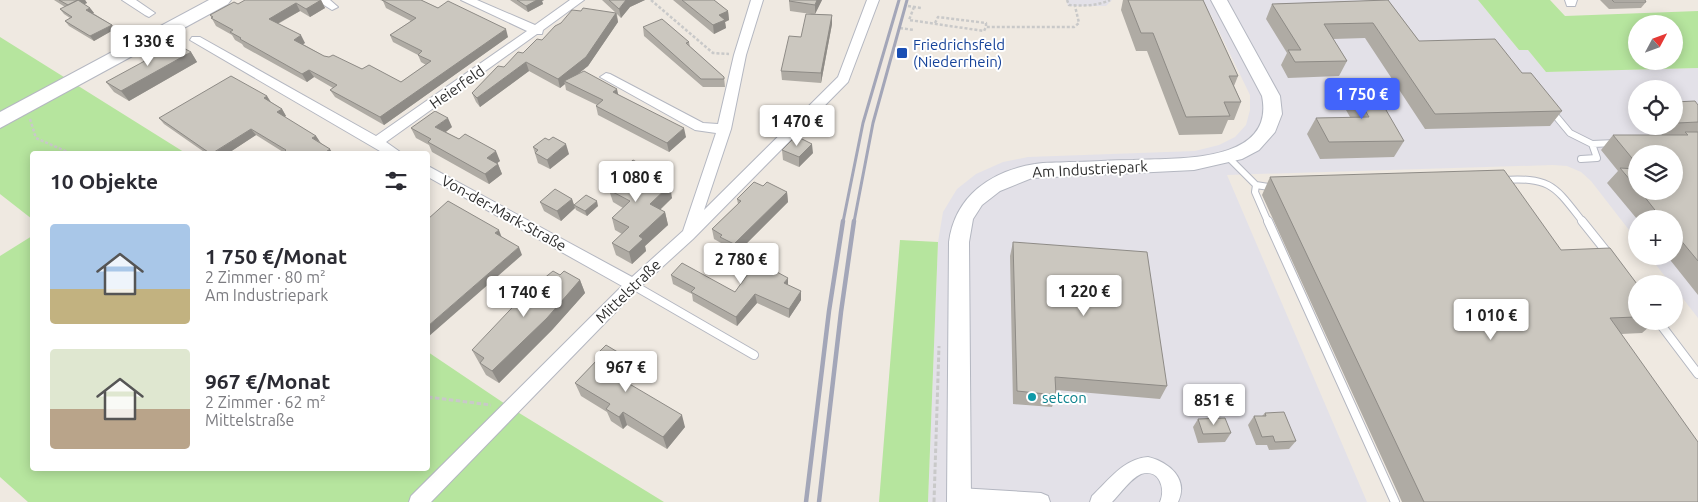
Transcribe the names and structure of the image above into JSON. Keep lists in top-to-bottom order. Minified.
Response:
{"streets":{"street":["Heierfeld","Am Industriepark","Von-der-Mark-Straße","Mittelstraße"]},"crossings":[["Von-der-Mark-Straße","Mittelstraße"]],"places":{"transit":["Friedrichsfeld (Niederrhein)"],"other":["setcon"]},"north":"top right","page":{"map_buttons":["+","−"],"price":["1 330 €","1 750 €","1 470 €","1 080 €","2 780 €","1 220 €","1 740 €","1 010 €","967 €","851 €"],"heading":"10 Objekte","list":[{"name":"1 750 €/Monat","note":"2 Zimmer · 80 m² · Am Industriepark"},{"name":"967 €/Monat","note":"2 Zimmer · 62 m² · Mittelstraße"}]}}
